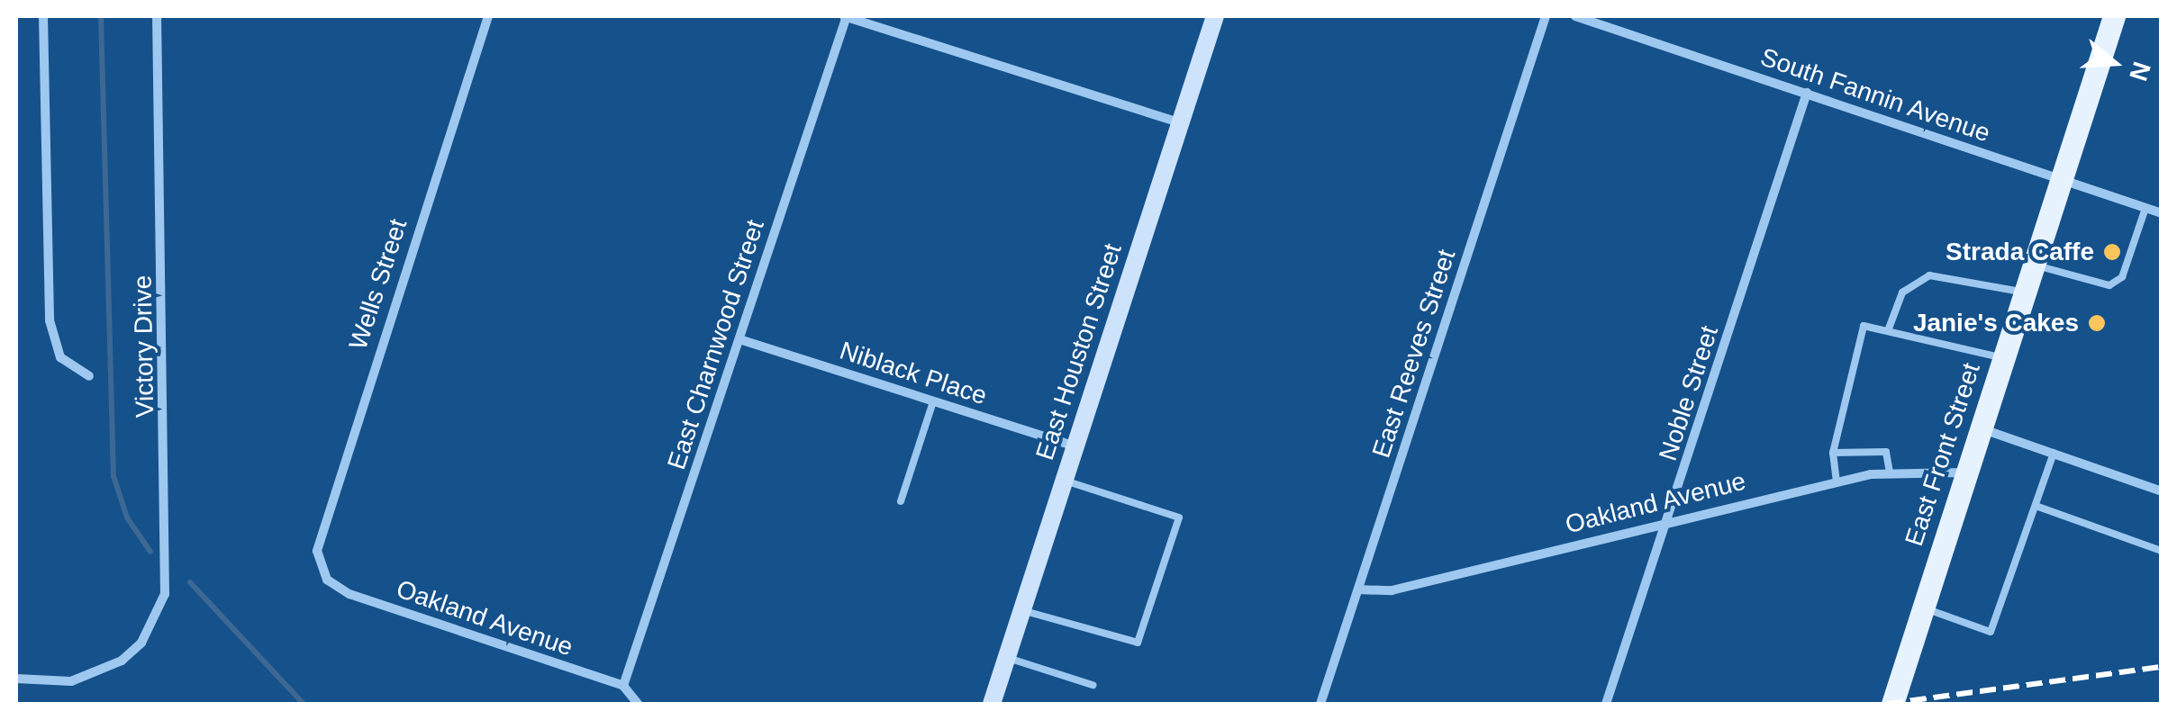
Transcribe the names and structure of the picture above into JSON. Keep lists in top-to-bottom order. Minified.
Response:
{"streets":{"main road":["East Front Street"],"street":["South Fannin Avenue","Wells Street","East Charnwood Street","Victory Drive","East Houston Street","East Reeves Street","Niblack Place","Noble Street","Oakland Avenue"]},"crossings":[["South Fannin Avenue","Noble Street"],["South Fannin Avenue","East Front Street"],["Wells Street","Oakland Avenue"],["East Charnwood Street","Niblack Place"],["East Charnwood Street","Oakland Avenue"],["East Houston Street","Niblack Place"],["East Reeves Street","Oakland Avenue"],["Noble Street","Oakland Avenue"],["East Front Street","Oakland Avenue"]],"places":["Strada Caffe","Janie's Cakes"],"north":"right"}
